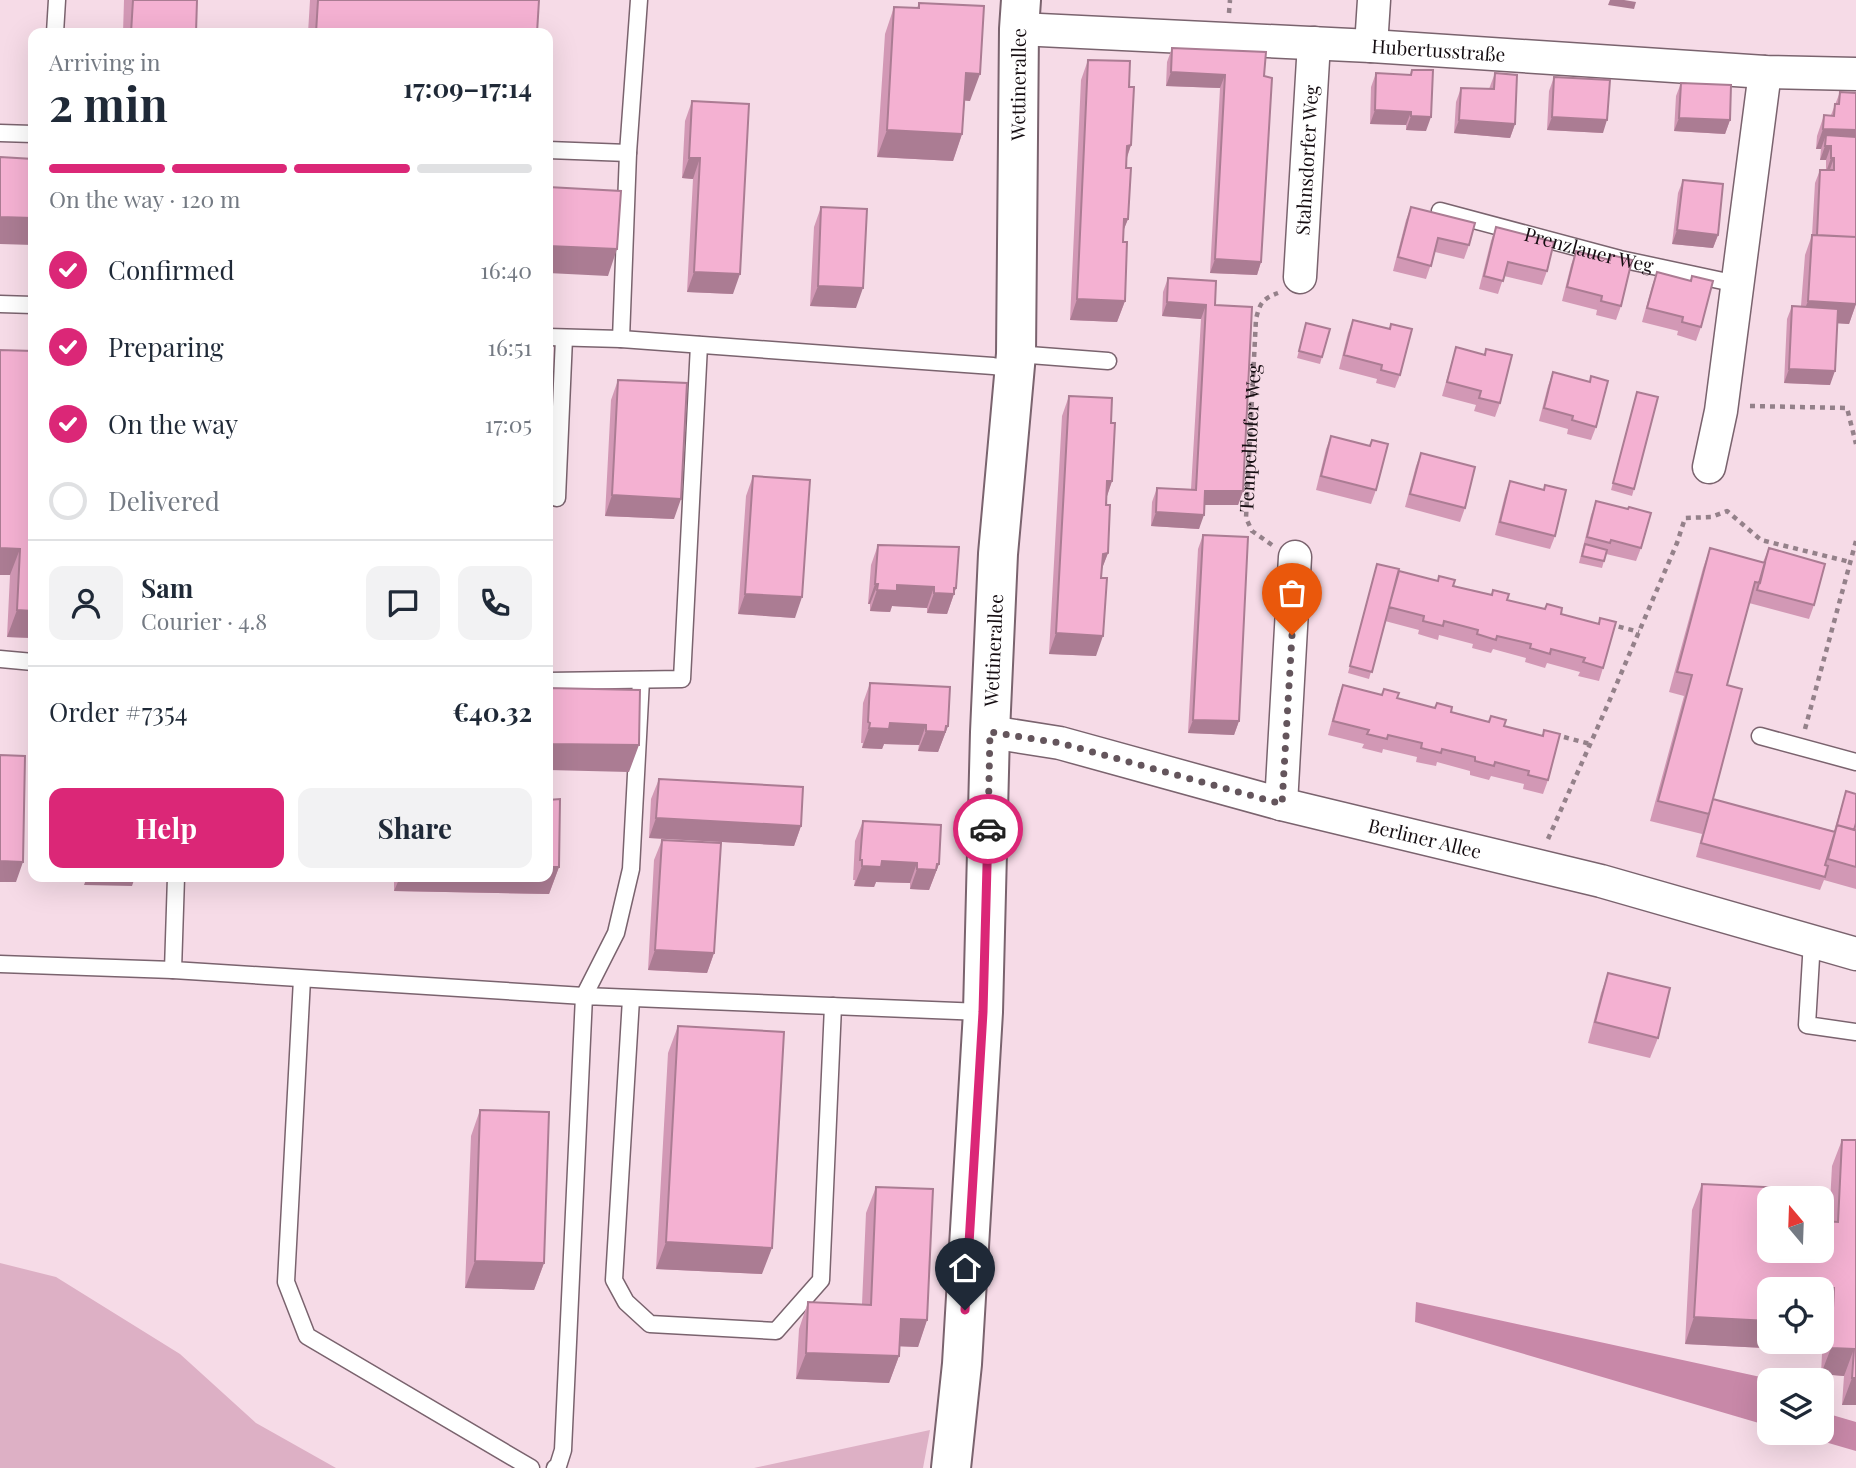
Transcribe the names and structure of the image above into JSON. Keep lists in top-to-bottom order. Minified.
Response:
{"streets":{"street":["Hubertusstraße","Wettinerallee","Stahnsdorfer Weg","Berliner Allee"],"lane":["Prenzlauer Weg"],"path":["Tempelhofer Weg"]},"crossings":[["Hubertusstraße","Wettinerallee"],["Hubertusstraße","Stahnsdorfer Weg"],["Wettinerallee","Berliner Allee"],["Stahnsdorfer Weg","Tempelhofer Weg"]],"north":"top","page":{"heading":["2 min","Arriving in","17:09–17:14"],"panel":["Sam","Courier · 4.8","Order #7354","€40.32"],"bar":"On the way · 120 m","list":[["Confirmed","16:40"],["Preparing","16:51"],["On the way","17:05"],"Delivered"],"buttons":["Help","Share"]}}
